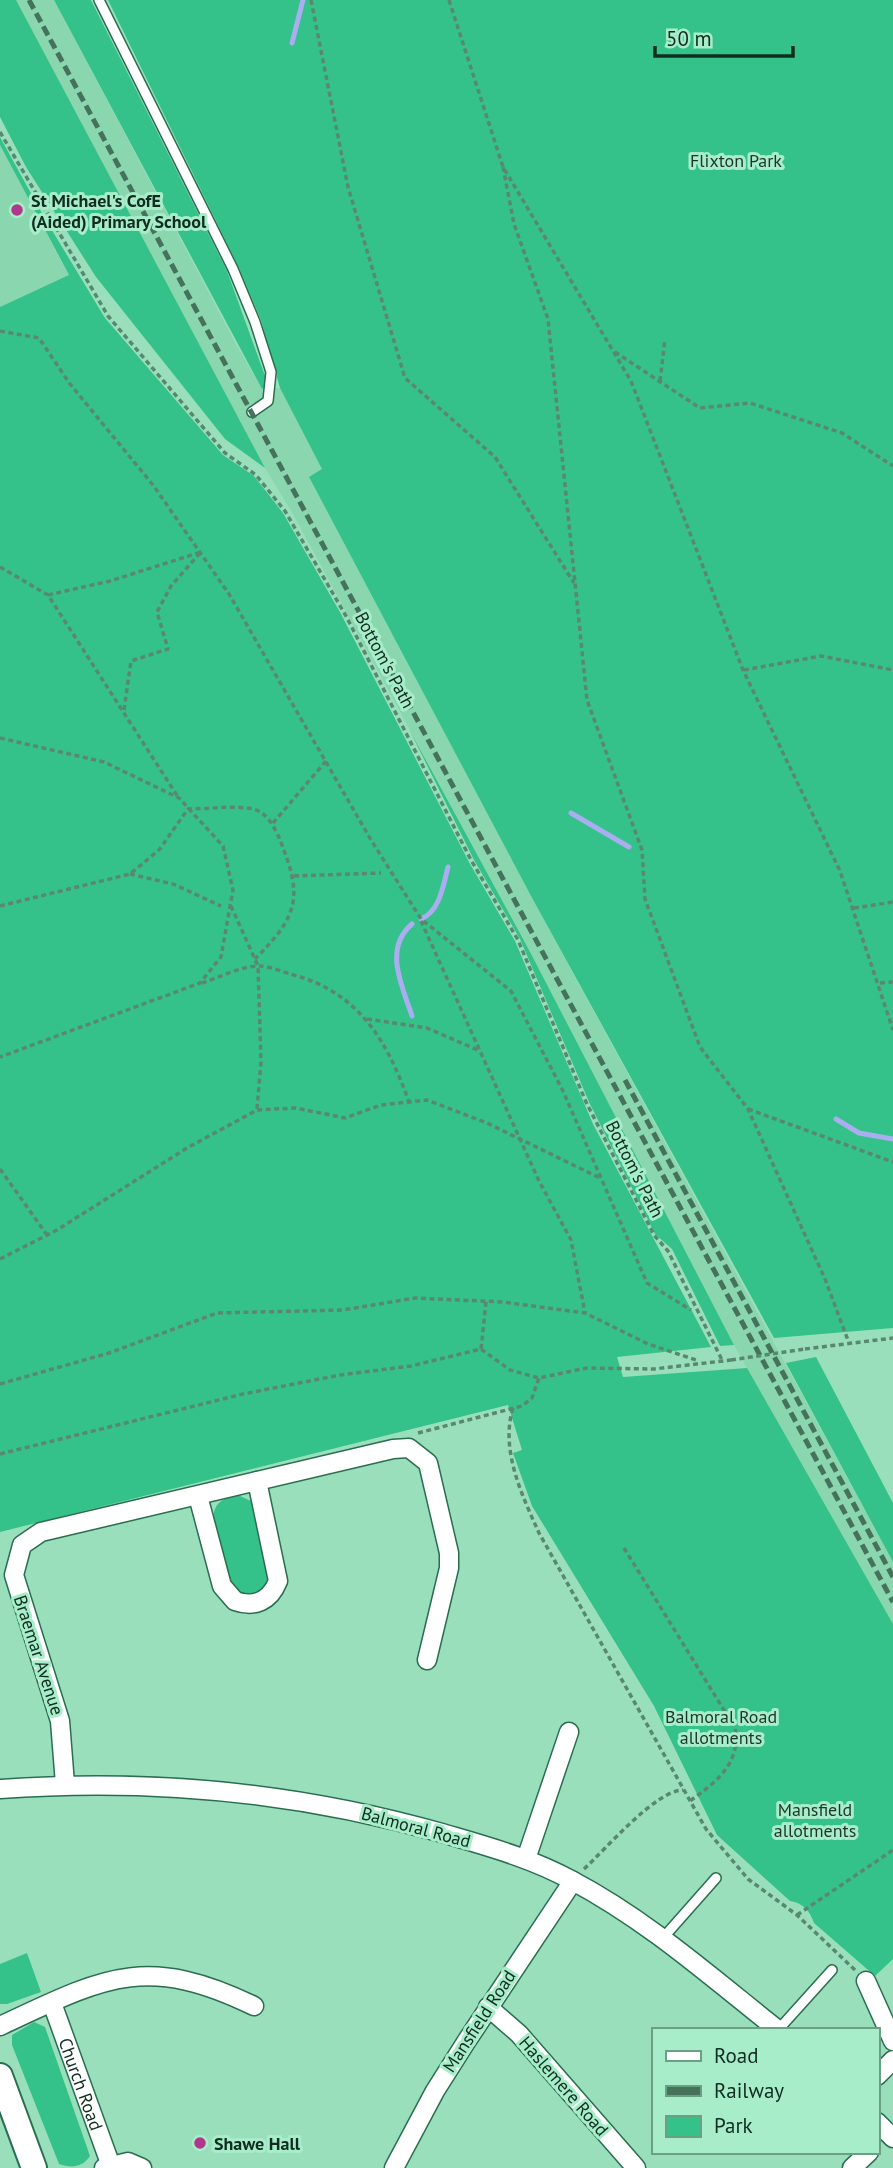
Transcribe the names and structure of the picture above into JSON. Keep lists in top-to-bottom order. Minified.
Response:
{"streets":{"street":["Braemar Avenue","Balmoral Road","Mansfield Road","Church Road","Haslemere Road"],"path":["Bottom's Path"]},"crossings":[["Braemar Avenue","Balmoral Road"],["Balmoral Road","Mansfield Road"],["Mansfield Road","Haslemere Road"]],"parks":["Flixton Park","Balmoral Road allotments","Mansfield allotments"],"places":["St Michael's CofE (Aided) Primary School","Shawe Hall"],"legend":["Road","Railway","Park"],"scale_bar":"50 m"}
